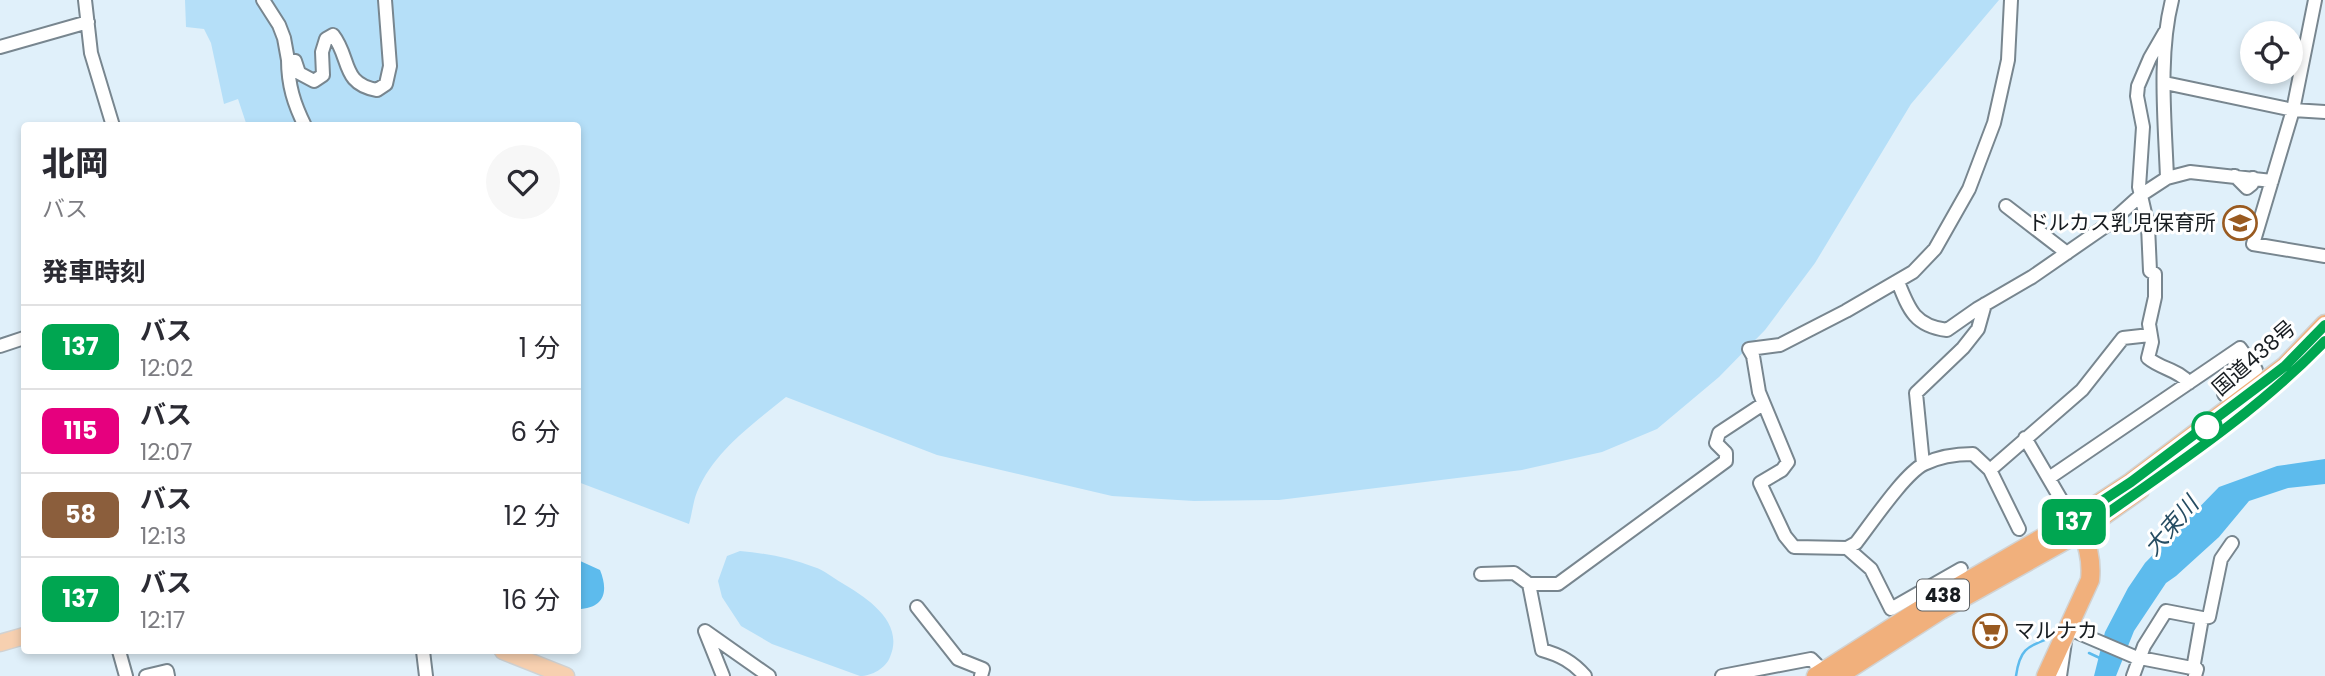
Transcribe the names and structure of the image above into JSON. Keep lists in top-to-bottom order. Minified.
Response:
{"streets":{"highway":["国道438号","438"]},"water":["大束川"],"places":{"school or university":["ドルカス乳児保育所"],"supermarket":["マルナカ"]},"lines":["bus line 137"],"page":{"on_map":"137","heading":[["北岡","バス"],"発車時刻"],"list":[{"mark":"137","name":"バス","note":"12:02","value":"1 分"},{"mark":"115","name":"バス","note":"12:07","value":"6 分"},{"mark":"58","name":"バス","note":"12:13","value":"12 分"},{"mark":"137","name":"バス","note":"12:17","value":"16 分"}]}}
